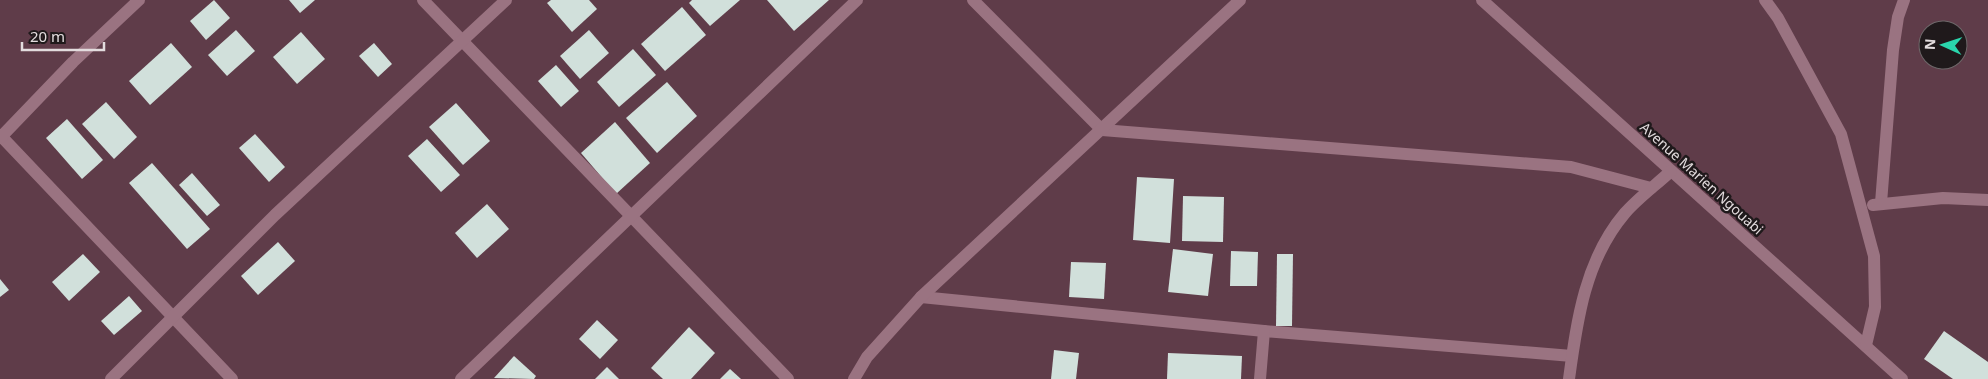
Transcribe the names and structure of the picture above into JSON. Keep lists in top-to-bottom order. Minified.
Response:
{"streets":{"street":["Avenue Marien Ngouabi"]},"scale_bar":"20 m","north":"left"}
